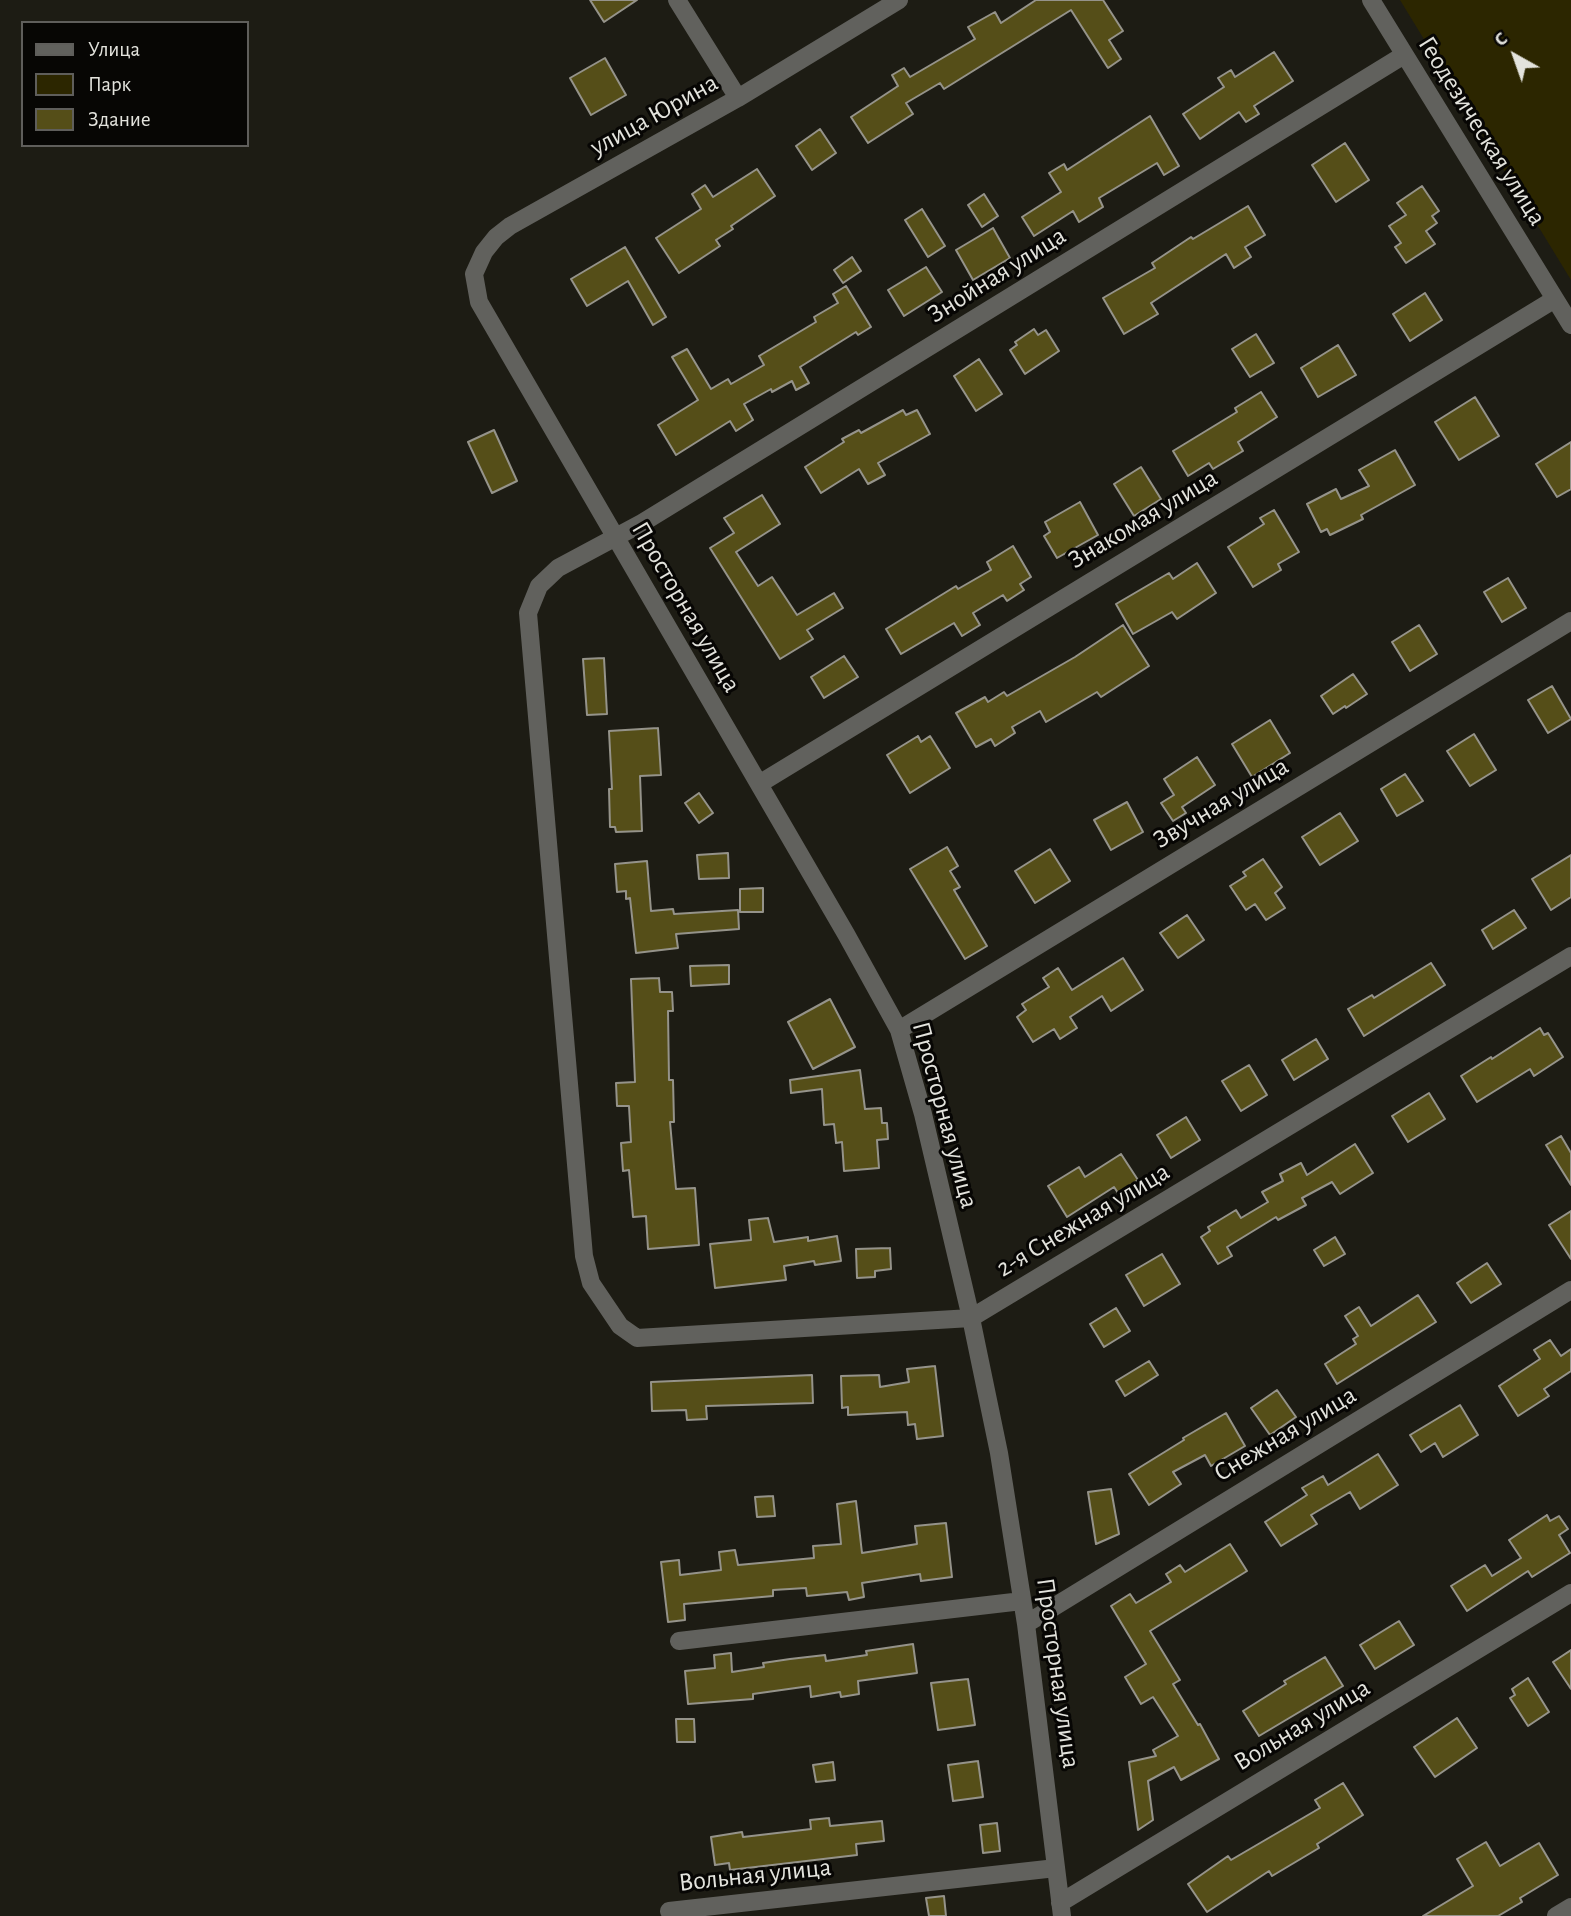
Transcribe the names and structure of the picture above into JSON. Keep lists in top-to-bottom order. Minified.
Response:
{"streets":{"street":["улица Юрина","Геодезическая улица","Знойная улица","Знакомая улица","Просторная улица","Звучная улица","2-я Снежная улица","Снежная улица","Вольная улица"]},"crossings":[["улица Юрина","Просторная улица"],["Геодезическая улица","Знойная улица"],["Геодезическая улица","Знакомая улица"],["Знойная улица","Просторная улица"],["Знойная улица","2-я Снежная улица"],["Знакомая улица","Просторная улица"],["Просторная улица","Звучная улица"],["Просторная улица","2-я Снежная улица"],["Просторная улица","Снежная улица"],["Просторная улица","Вольная улица"]],"legend":["Улица","Парк","Здание"],"north":"top left"}
